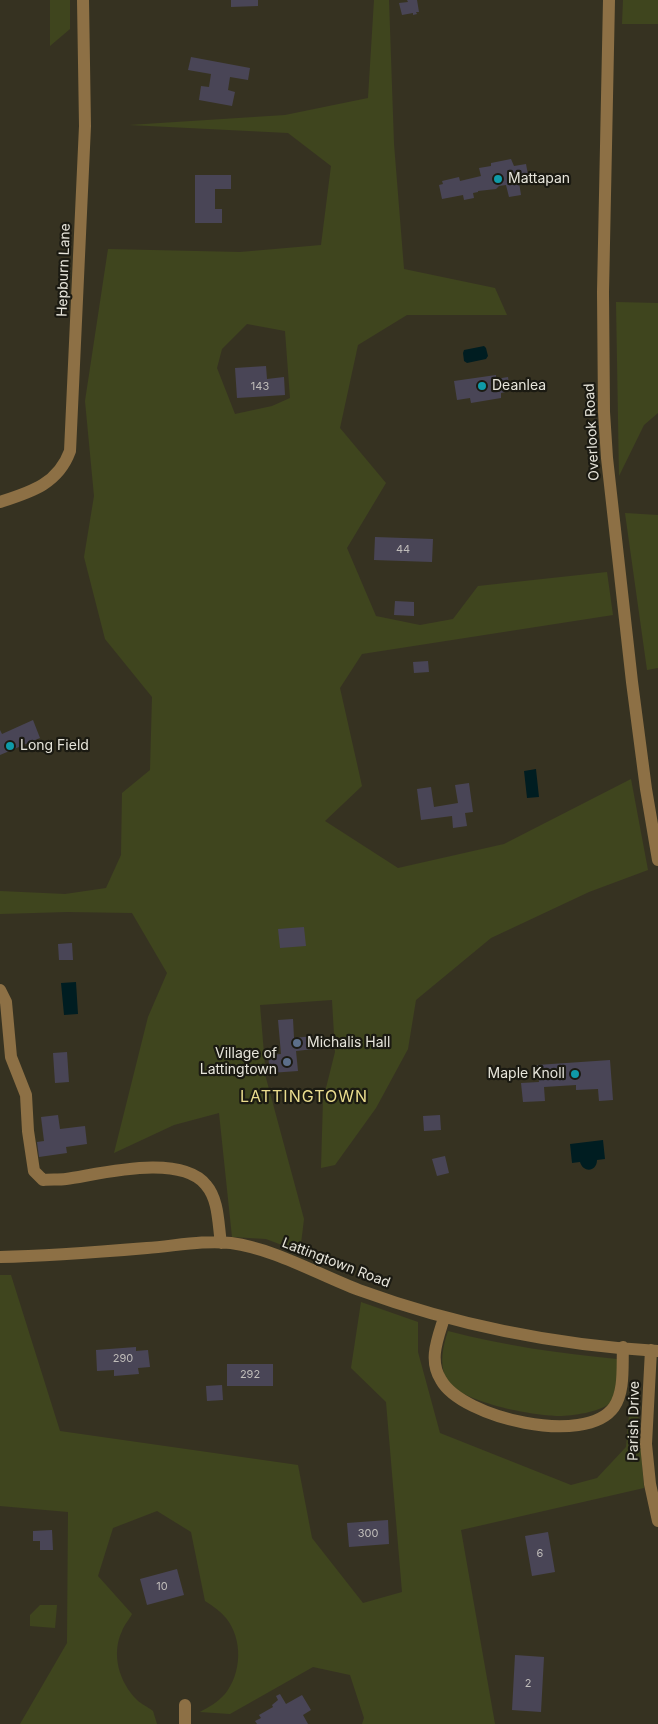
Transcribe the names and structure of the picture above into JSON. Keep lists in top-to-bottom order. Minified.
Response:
{"streets":{"street":["Hepburn Lane","Overlook Road","Lattingtown Road","Parish Drive"]},"crossings":[["Lattingtown Road","Parish Drive"]],"districts":["LATTINGTOWN"],"places":["Mattapan","Deanlea","Long Field","Michalis Hall","Village of Lattingtown","Maple Knoll"],"house_numbers":["143","44","290","292","300","6","10","2"]}
